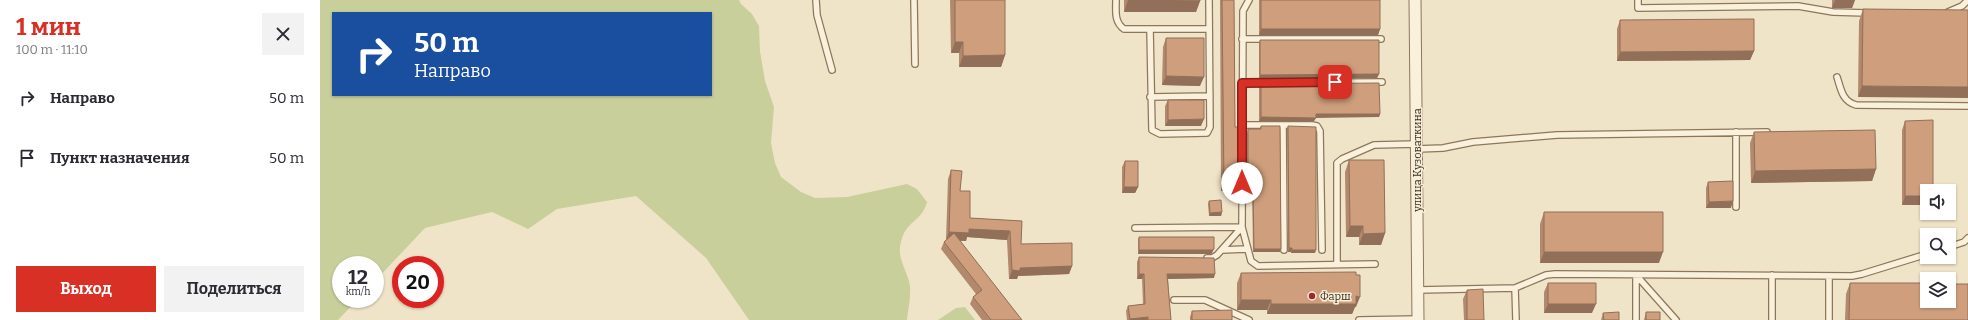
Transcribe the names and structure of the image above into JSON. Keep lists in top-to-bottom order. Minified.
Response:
{"streets":{"street":["улица Кузоваткина"]},"places":["Фарш"],"page":{"heading":["1 мин","100 m · 11:10"],"turn":["50 m","Направо"],"list":[{"name":"Направо","value":"50 m"},{"name":"Пункт назначения","value":"50 m"}],"speed":"12 km/h","limit":"20","buttons":["Выход","Поделиться"]}}
